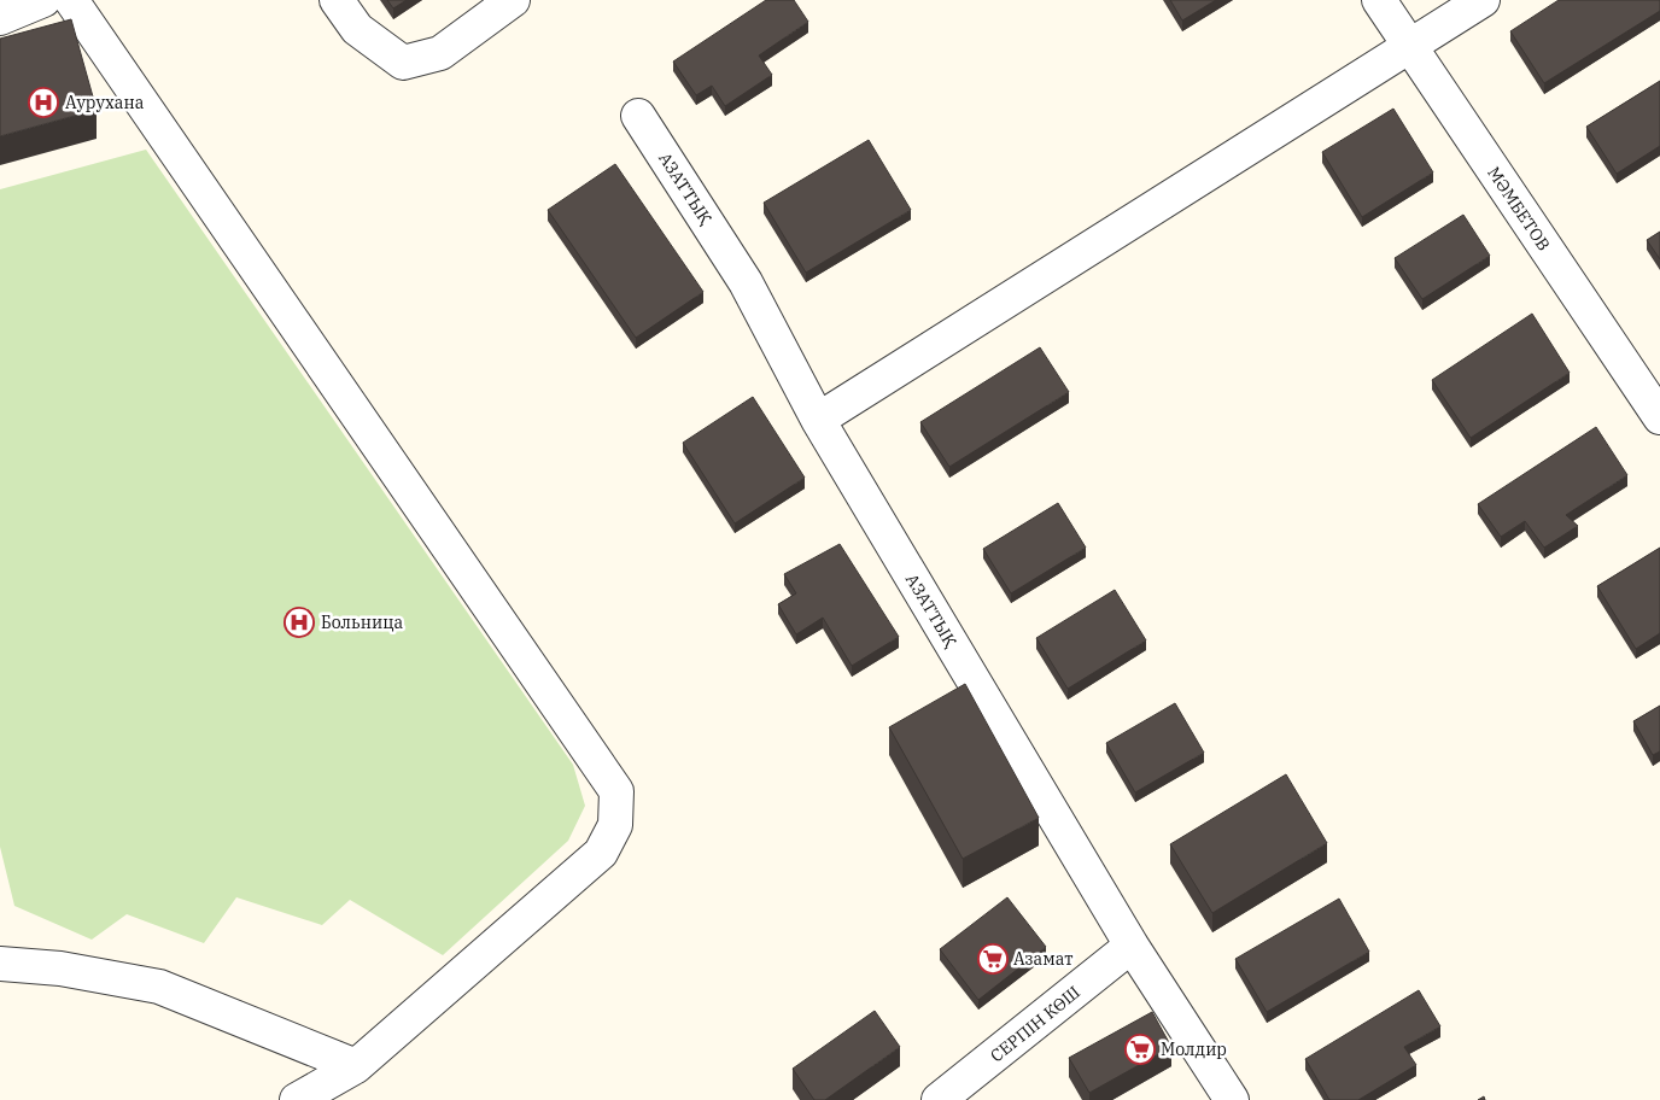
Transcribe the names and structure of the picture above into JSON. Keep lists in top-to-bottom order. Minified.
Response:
{"streets":{"street":["АЗАТТЫҚ","МӘМБЕТОВ","СЕРПІН КӨШ"]},"crossings":[["АЗАТТЫҚ","СЕРПІН КӨШ"]],"places":{"hospital":["Аурухана","Больница"],"supermarket":["Азамат","Молдир"]}}
